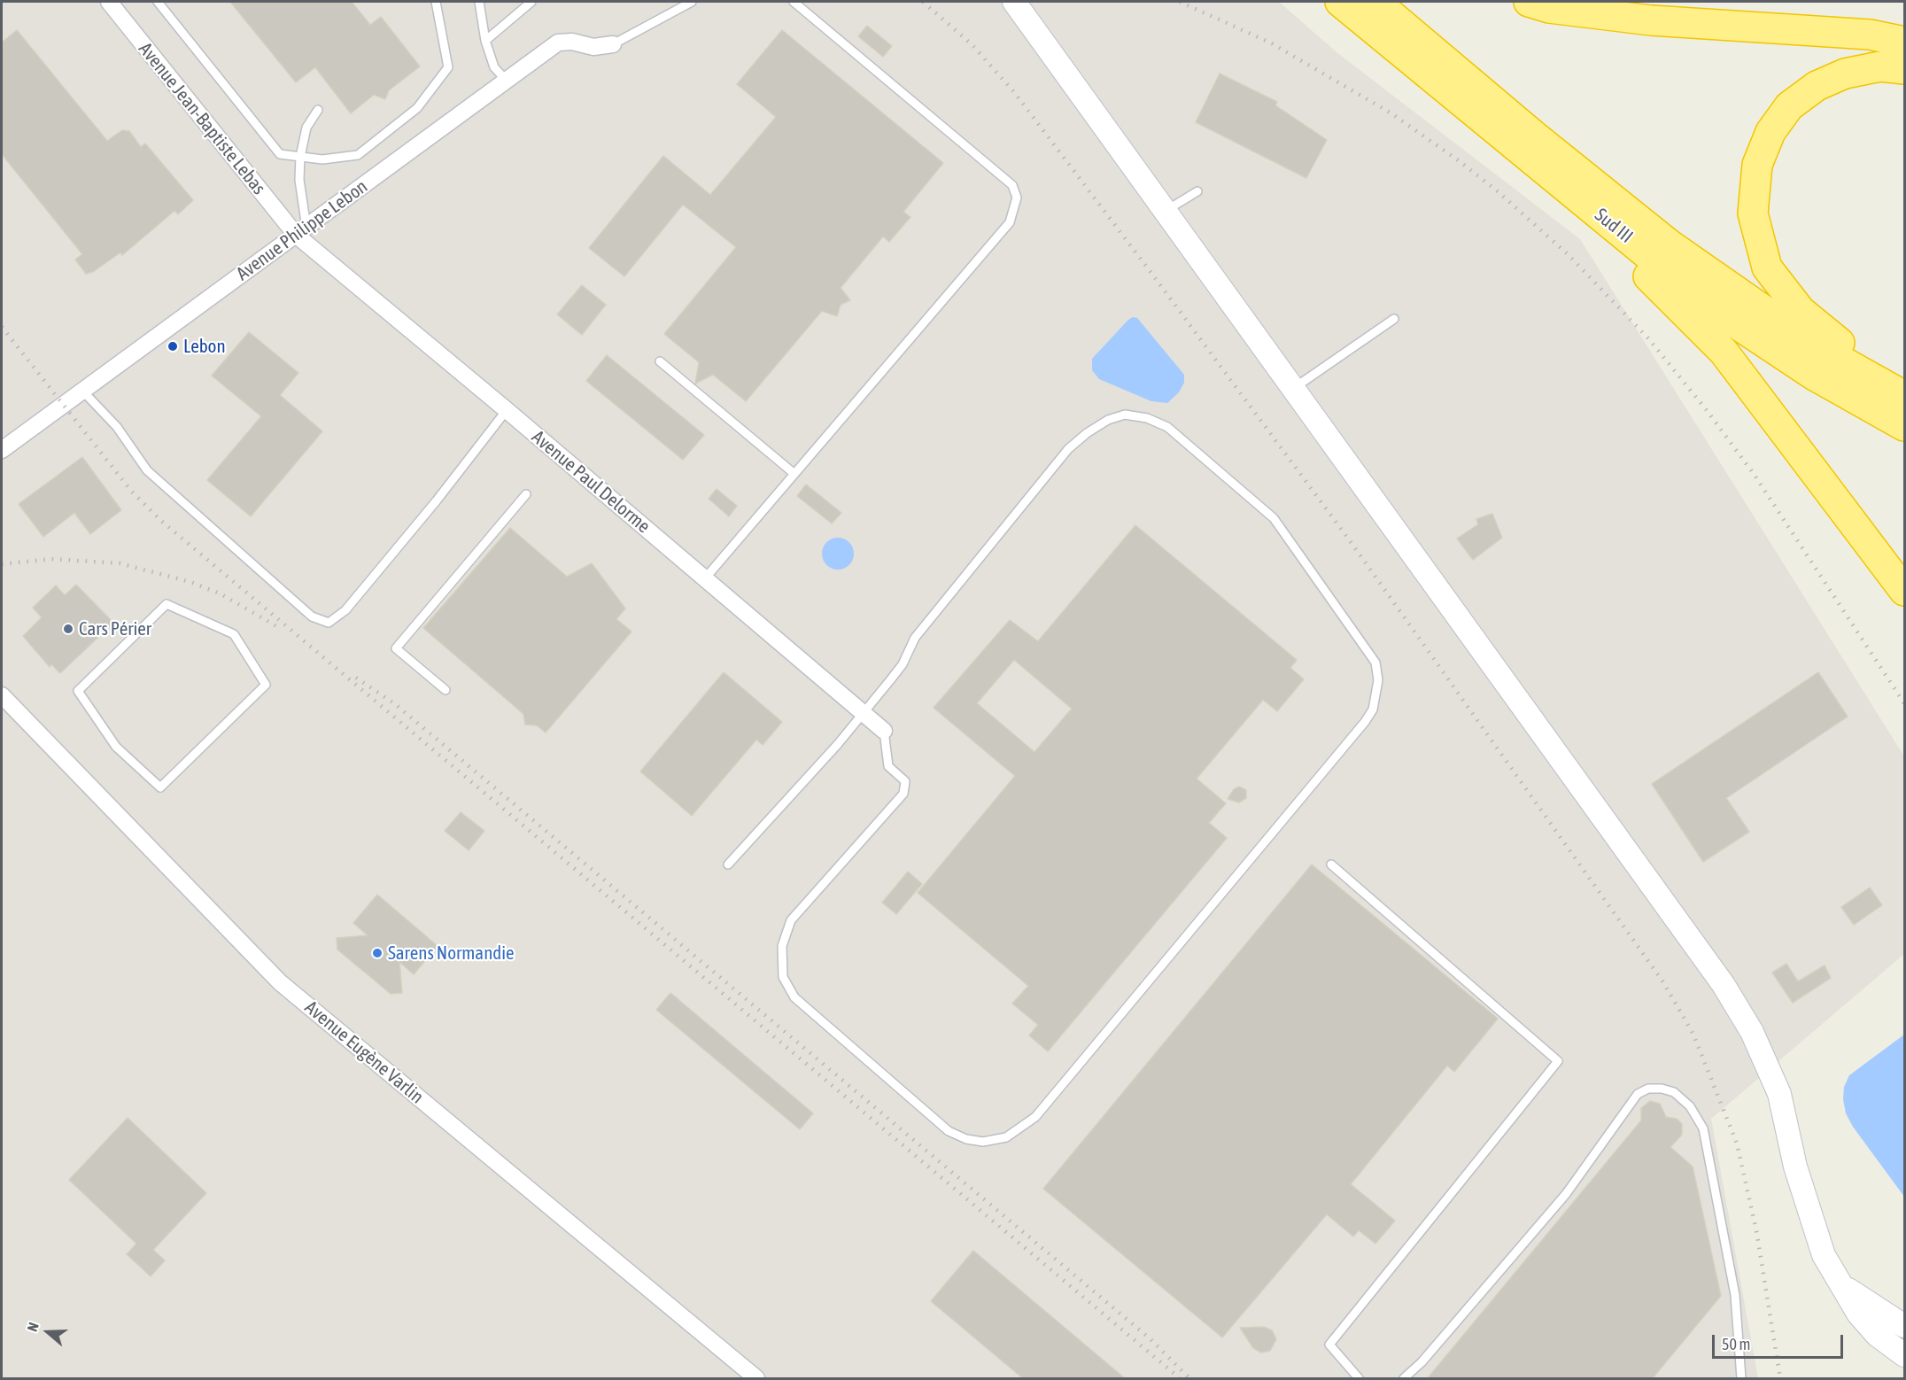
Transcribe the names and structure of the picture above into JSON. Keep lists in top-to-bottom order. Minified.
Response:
{"streets":{"highway":["Sud III"],"street":["Avenue Jean-Baptiste Lebas","Avenue Philippe Lebon","Avenue Paul Delorme","Avenue Eugène Varlin"]},"crossings":[["Avenue Jean-Baptiste Lebas","Avenue Philippe Lebon"],["Avenue Jean-Baptiste Lebas","Avenue Paul Delorme"],["Avenue Philippe Lebon","Avenue Paul Delorme"]],"places":["Lebon","Cars Périer","Sarens Normandie"],"scale_bar":"50 m","north":"left"}
